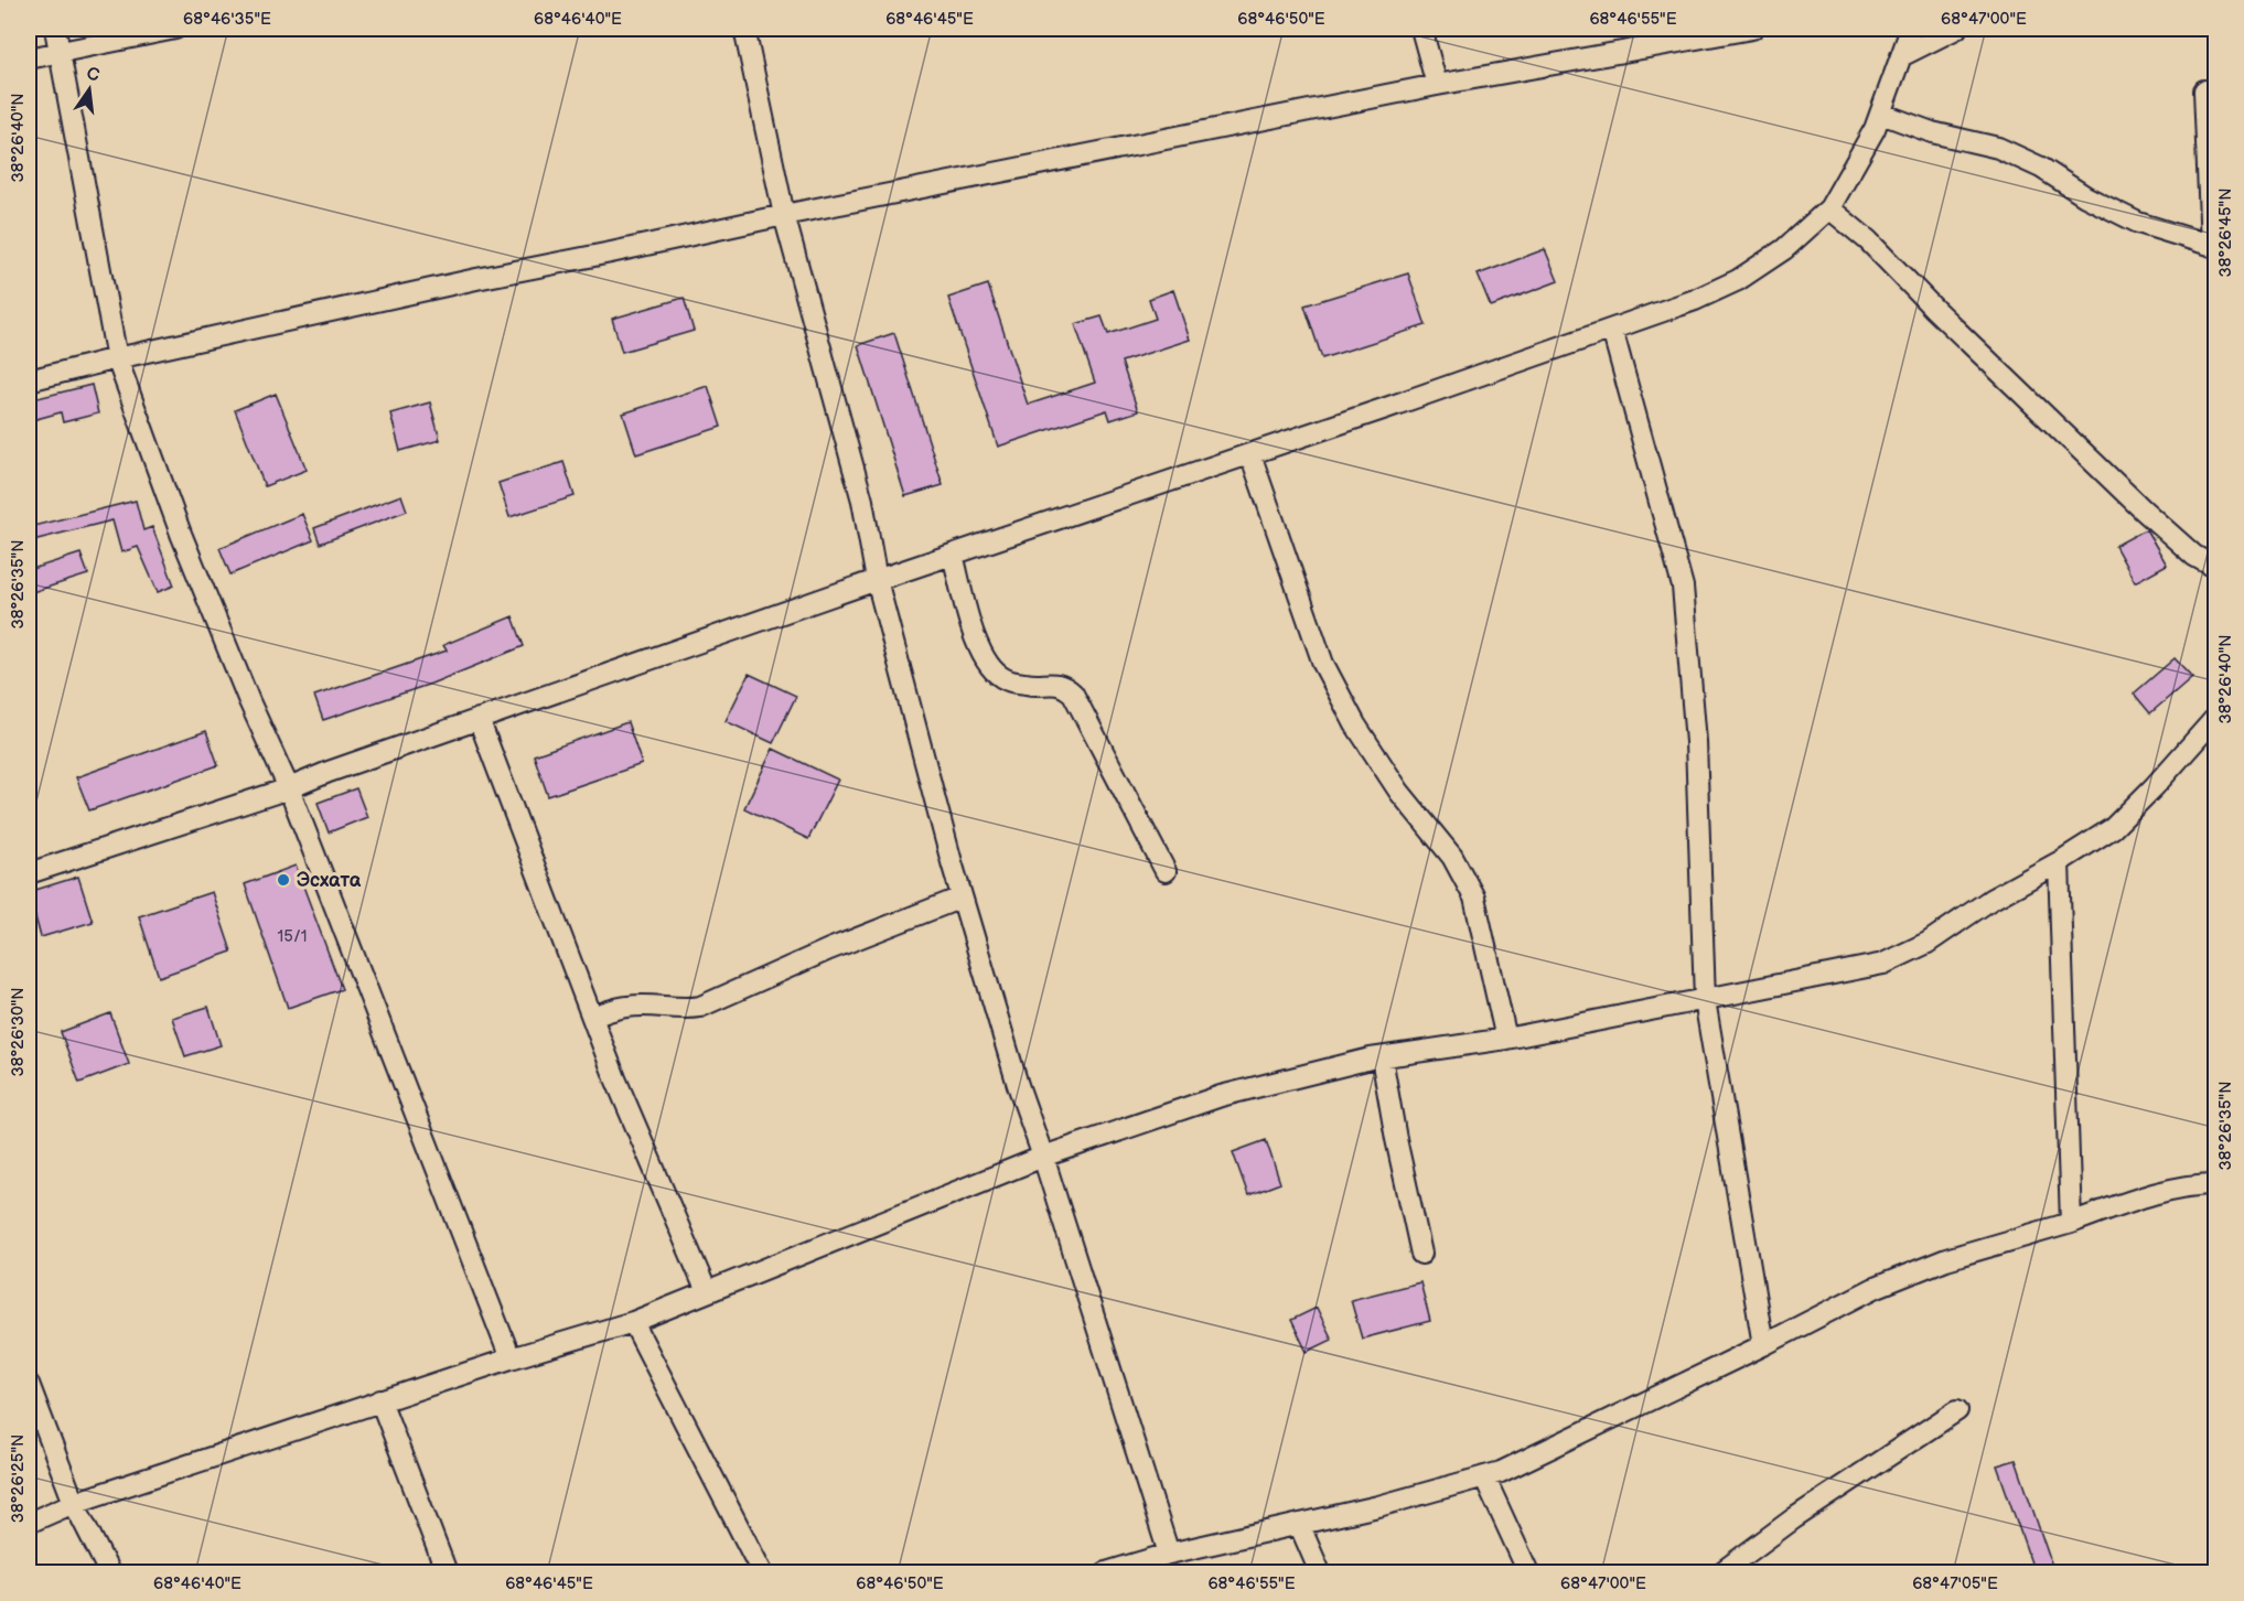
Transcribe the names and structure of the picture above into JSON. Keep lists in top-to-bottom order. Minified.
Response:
{"places":["Эсхата"],"house_numbers":["15/1"],"north":"top","coordinates":["68°46'35\"E","68°46'40\"E","68°46'45\"E","68°46'50\"E","68°46'55\"E","68°47'00\"E","38°26'40\"N","38°26'45\"N","38°26'35\"N","38°26'30\"N","38°26'25\"N","68°47'05\"E"]}
